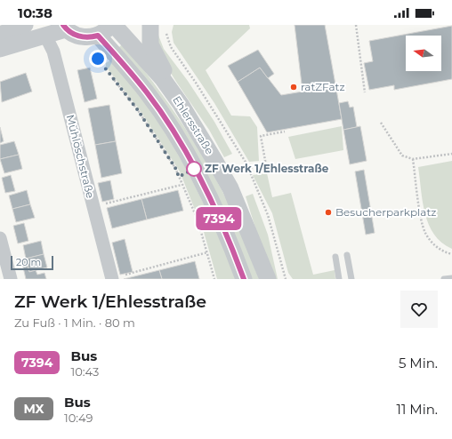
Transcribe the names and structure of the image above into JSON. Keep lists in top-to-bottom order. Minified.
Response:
{"streets":{"street":["Ehlersstraße","Mühlöschstraße"]},"places":["ratZFatz","ZF Werk 1/Ehlesstraße","Besucherparkplatz"],"lines":["bus line 7394"],"scale_bar":"20 m","north":"left","page":{"status":"10:38","on_map":"7394","scale":"20 m","heading":["ZF Werk 1/Ehlesstraße","Zu Fuß · 1 Min. · 80 m"],"list":[{"mark":"7394","name":"Bus","note":"10:43","value":"5 Min."},{"mark":"MX","name":"Bus","note":"10:49","value":"11 Min."}]}}
